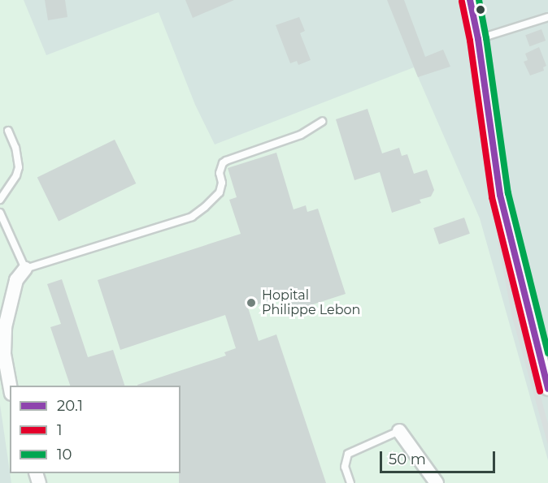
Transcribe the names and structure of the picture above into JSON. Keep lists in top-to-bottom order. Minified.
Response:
{"places":["Hopital Philippe Lebon"],"lines":["transit line 20.1","transit line 10","transit line 1"],"legend":["20.1","1","10"],"scale_bar":"50 m"}
